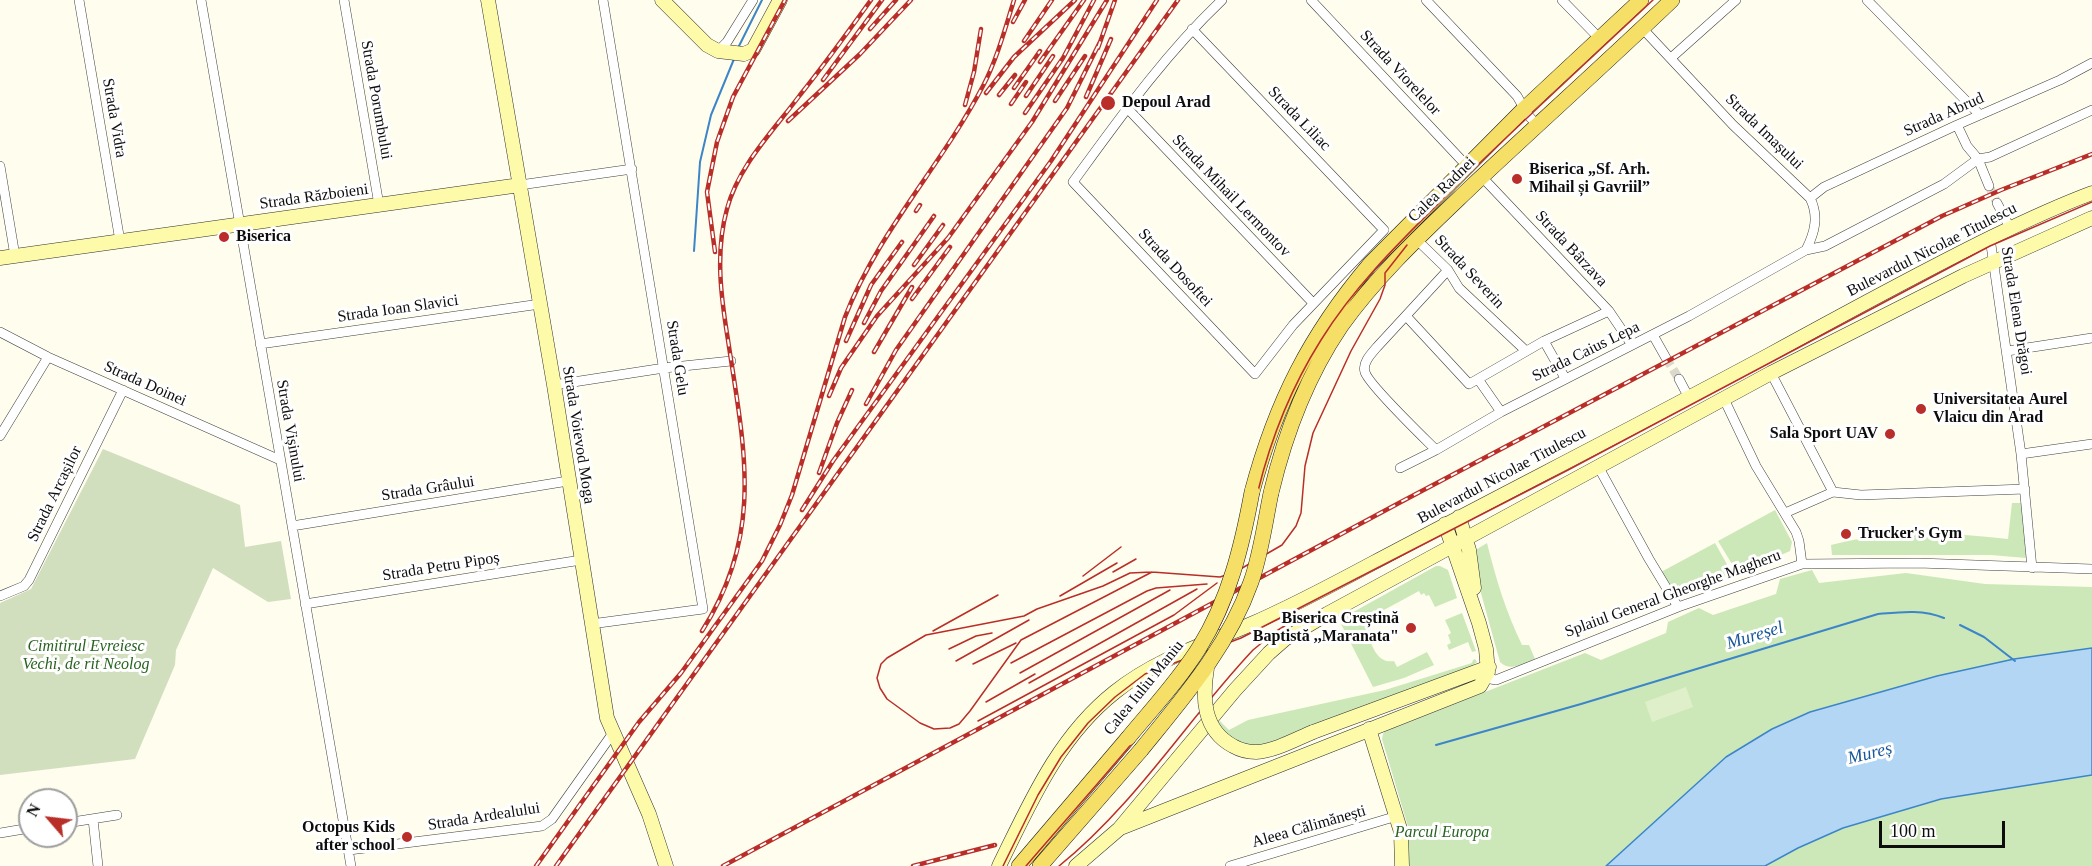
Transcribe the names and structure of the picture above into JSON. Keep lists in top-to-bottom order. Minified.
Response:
{"streets":{"main road":["Calea Radnei","Calea Iuliu Maniu"],"street":["Strada Viorelelor","Strada Porumbului","Strada Abrud","Strada Vidra","Strada Liliac","Strada Imașului","Strada Mihail Lermontov","Strada Războieni","Strada Bârzava","Bulevardul Nicolae Titulescu","Strada Dosoftei","Strada Severin","Strada Ioan Slavici","Strada Elena Drăgoi","Strada Caius Lepa","Strada Gelu","Strada Doinei","Strada Vișinului","Strada Voievod Moga","Strada Grâului","Strada Arcașilor","Strada Petru Pipoș","Splaiul General Gheorghe Magheru","Strada Ardealului","Aleea Călimănești"]},"crossings":[["Strada Viorelelor","Calea Radnei"],["Strada Porumbului","Strada Războieni"],["Strada Abrud","Strada Imașului"],["Strada Vidra","Strada Războieni"],["Strada Liliac","Strada Mihail Lermontov"],["Strada Liliac","Strada Dosoftei"],["Strada Imașului","Calea Radnei"],["Calea Radnei","Strada Bârzava"],["Calea Radnei","Strada Severin"],["Calea Radnei","Calea Iuliu Maniu"],["Strada Mihail Lermontov","Strada Dosoftei"],["Strada Războieni","Strada Gelu"],["Strada Războieni","Strada Vișinului"],["Strada Războieni","Strada Voievod Moga"],["Strada Bârzava","Strada Caius Lepa"],["Bulevardul Nicolae Titulescu","Strada Elena Drăgoi"],["Strada Ioan Slavici","Strada Vișinului"],["Strada Ioan Slavici","Strada Voievod Moga"],["Strada Elena Drăgoi","Splaiul General Gheorghe Magheru"],["Strada Gelu","Strada Voievod Moga"],["Strada Doinei","Strada Vișinului"],["Strada Doinei","Strada Arcașilor"],["Strada Vișinului","Strada Grâului"],["Strada Vișinului","Strada Petru Pipoș"],["Strada Vișinului","Strada Ardealului"],["Strada Voievod Moga","Strada Grâului"],["Strada Voievod Moga","Strada Petru Pipoș"],["Strada Voievod Moga","Strada Ardealului"]],"water":["Mureșel","Mureș"],"parks":["Cimitirul Evreiesc Vechi, de rit Neolog","Parcul Europa"],"places":["Depoul Arad","Biserica „Sf. Arh. Mihail și Gavriil”","Biserica","Universitatea Aurel Vlaicu din Arad","Sala Sport UAV","Trucker's Gym","Biserica Creștină Baptistă ,,Maranata\"","Octopus Kids after school"],"scale_bar":"100 m","north":"top left"}
